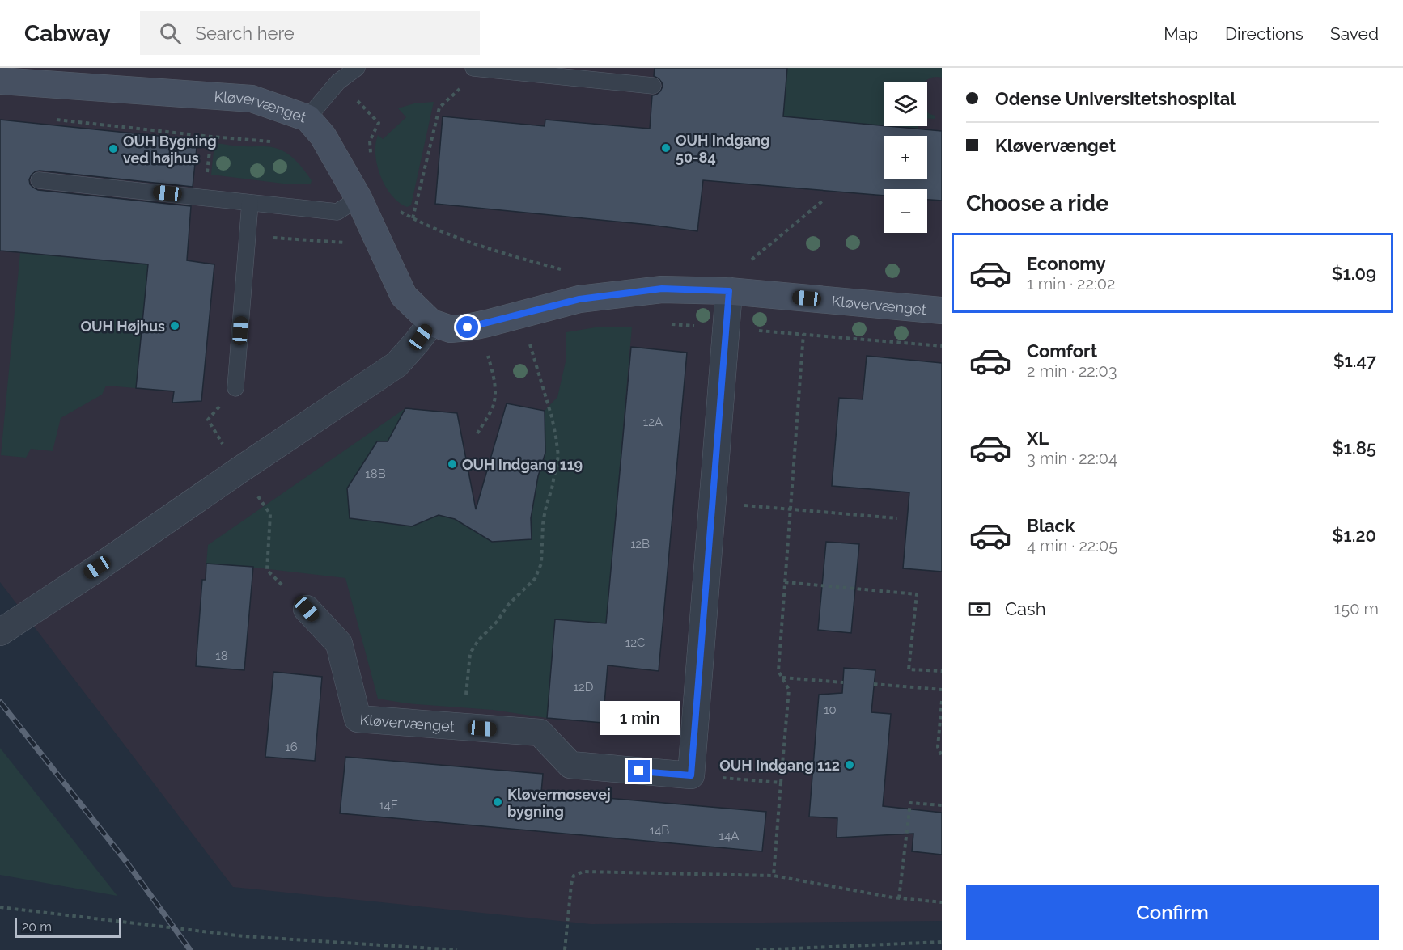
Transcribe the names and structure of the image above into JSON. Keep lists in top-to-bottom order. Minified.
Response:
{"streets":{"street":["Kløvervænget"]},"places":["OUH Indgang 50-84","OUH Bygning ved højhus","OUH Højhus","OUH Indgang 119","OUH Indgang 112","Kløvermosevej bygning"],"house_numbers":["12A","18B","12B","12C","18","12D","10","16","14E","14B","14A"],"scale_bar":"20 m","page":{"header":"Cabway","search":"Search here","nav":["Map","Directions","Saved"],"banner":["Odense Universitetshospital","Kløvervænget"],"map_buttons":["+","−"],"heading":"Choose a ride","list":[{"name":"Economy","note":"1 min · 22:02","value":"$1.09"},{"name":"Comfort","note":"2 min · 22:03","value":"$1.47"},{"name":"XL","note":"3 min · 22:04","value":"$1.85"},{"name":"Black","note":"4 min · 22:05","value":"$1.20"}],"pay":["Cash","150 m"],"bubble":"1 min","buttons":"Confirm","scale":"20 m"}}
